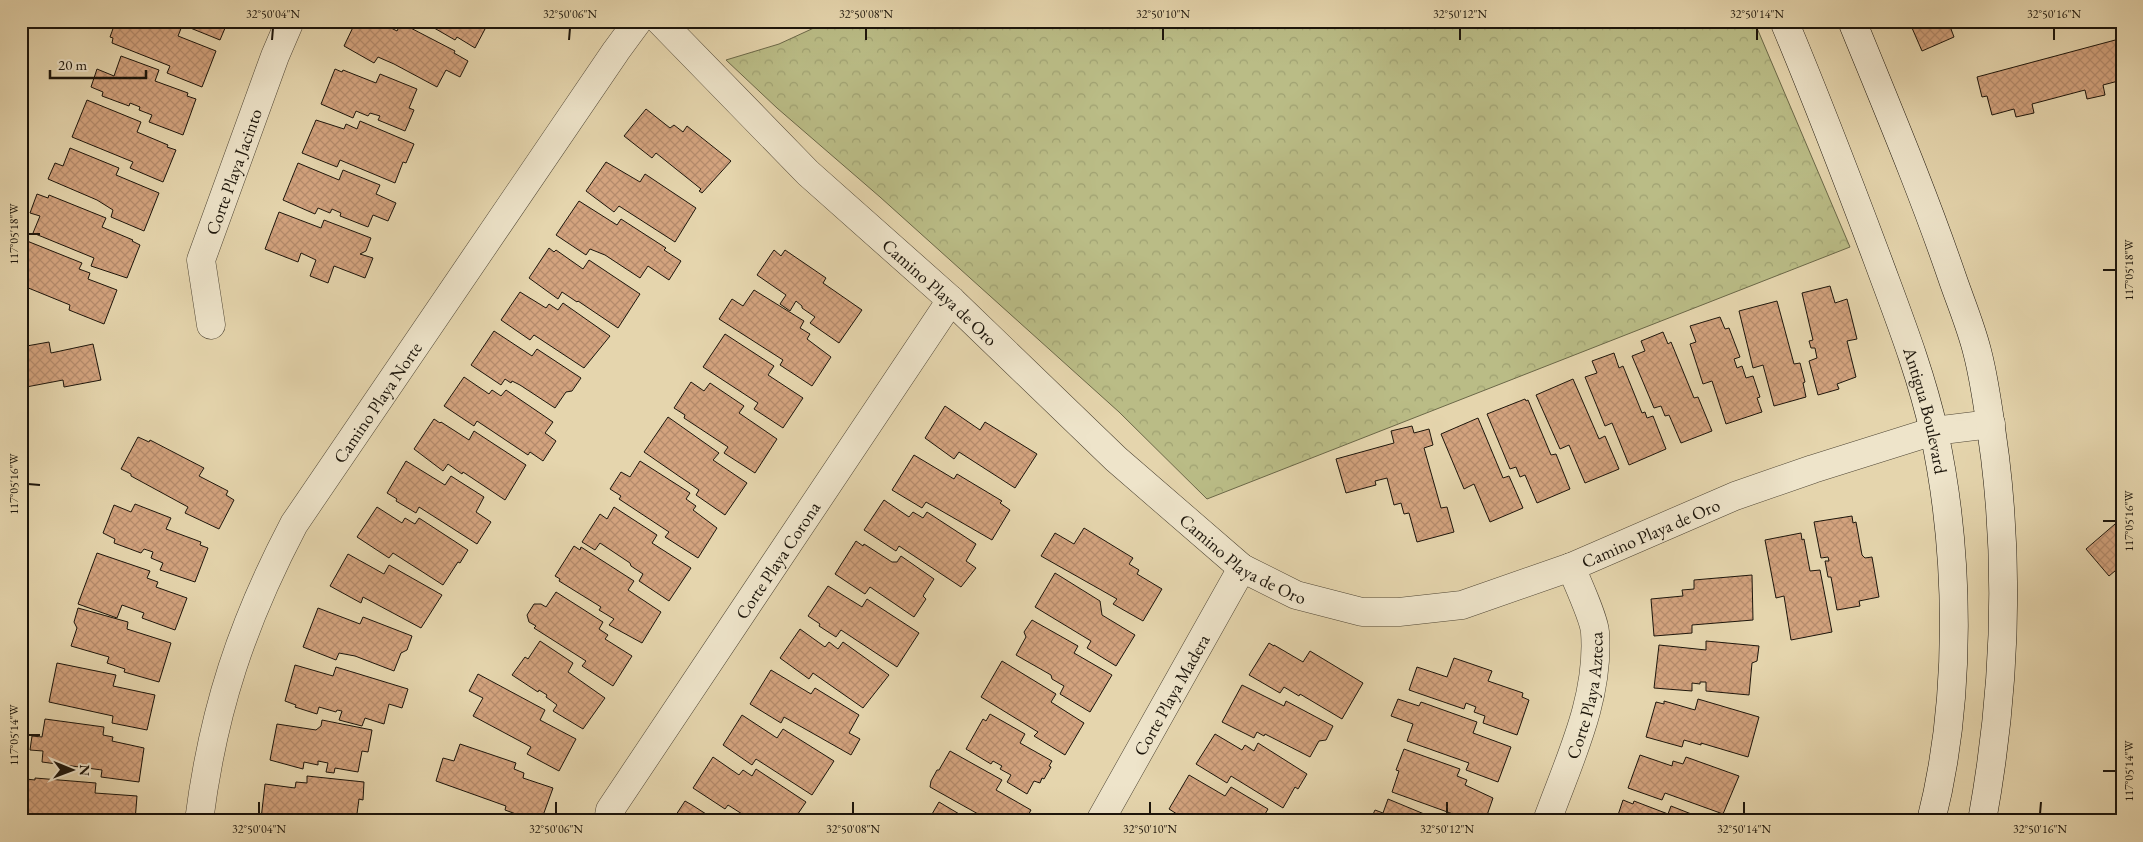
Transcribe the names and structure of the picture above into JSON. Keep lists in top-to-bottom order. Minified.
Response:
{"streets":{"street":["Corte Playa Jacinto","Camino Playa de Oro","Camino Playa Norte","Antigua Boulevard","Corte Playa Corona","Corte Playa Madera","Corte Playa Azteca"]},"crossings":[["Camino Playa de Oro","Antigua Boulevard"],["Camino Playa de Oro","Corte Playa Corona"],["Camino Playa de Oro","Corte Playa Madera"],["Camino Playa de Oro","Corte Playa Azteca"]],"scale_bar":"20 m","north":"right","coordinates":["32°50'04\"N","32°50'06\"N","32°50'08\"N","32°50'10\"N","32°50'12\"N","32°50'14\"N","32°50'16\"N","117°05'18\"W","117°05'16\"W","117°05'14\"W"]}
